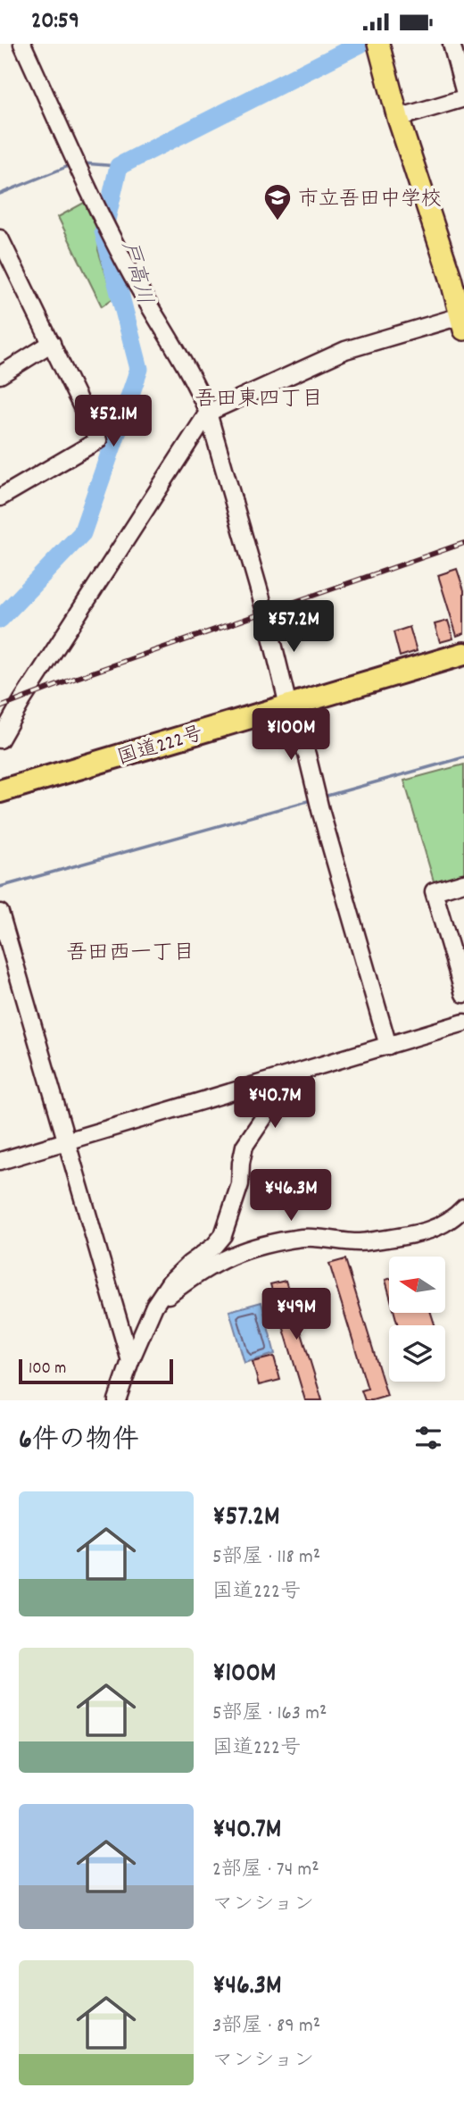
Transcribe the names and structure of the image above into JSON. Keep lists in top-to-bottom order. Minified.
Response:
{"streets":{"highway":["国道222号"]},"districts":["吾田東四丁目","吾田西一丁目"],"water":["戸高川"],"places":{"school or university":["市立吾田中学校"]},"scale_bar":"100 m","north":"left","page":{"status":"20:59","price":["¥52.1M","¥57.2M","¥100M","¥40.7M","¥46.3M","¥49M"],"scale":"100 m","heading":"6件の物件","list":[{"name":"¥57.2M","note":"5部屋 · 118 m² · 国道222号"},{"name":"¥100M","note":"5部屋 · 163 m² · 国道222号"},{"name":"¥40.7M","note":"2部屋 · 74 m² · マンション"},{"name":"¥46.3M","note":"3部屋 · 89 m² · マンション"}]}}
